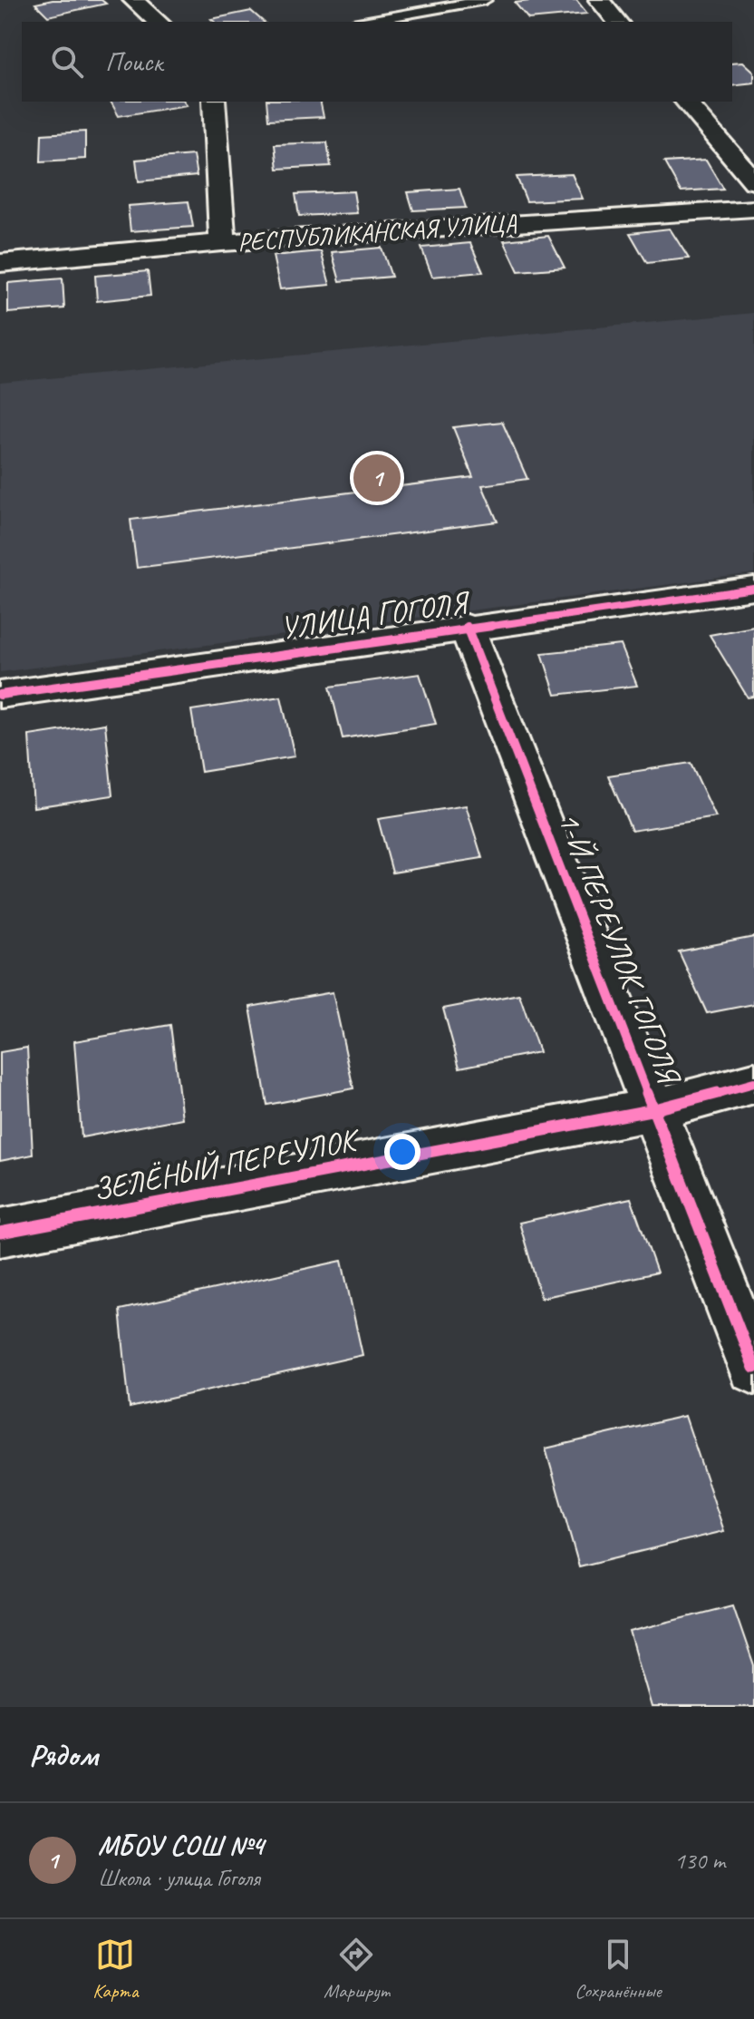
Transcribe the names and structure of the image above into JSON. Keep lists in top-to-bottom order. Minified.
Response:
{"streets":{"street":["РЕСПУБЛИКАНСКАЯ УЛИЦА","УЛИЦА ГОГОЛЯ","1-Й ПЕРЕУЛОК ГОГОЛЯ","ЗЕЛЁНЫЙ ПЕРЕУЛОК"]},"crossings":[["УЛИЦА ГОГОЛЯ","1-Й ПЕРЕУЛОК ГОГОЛЯ"],["1-Й ПЕРЕУЛОК ГОГОЛЯ","ЗЕЛЁНЫЙ ПЕРЕУЛОК"]],"page":{"search":"Поиск","pins":"1","heading":"Рядом","list":[{"mark":"1","name":"МБОУ СОШ №4","note":"Школа · улица Гоголя","value":"130 m"}],"nav":["Карта","Маршрут","Сохранённые"]}}
